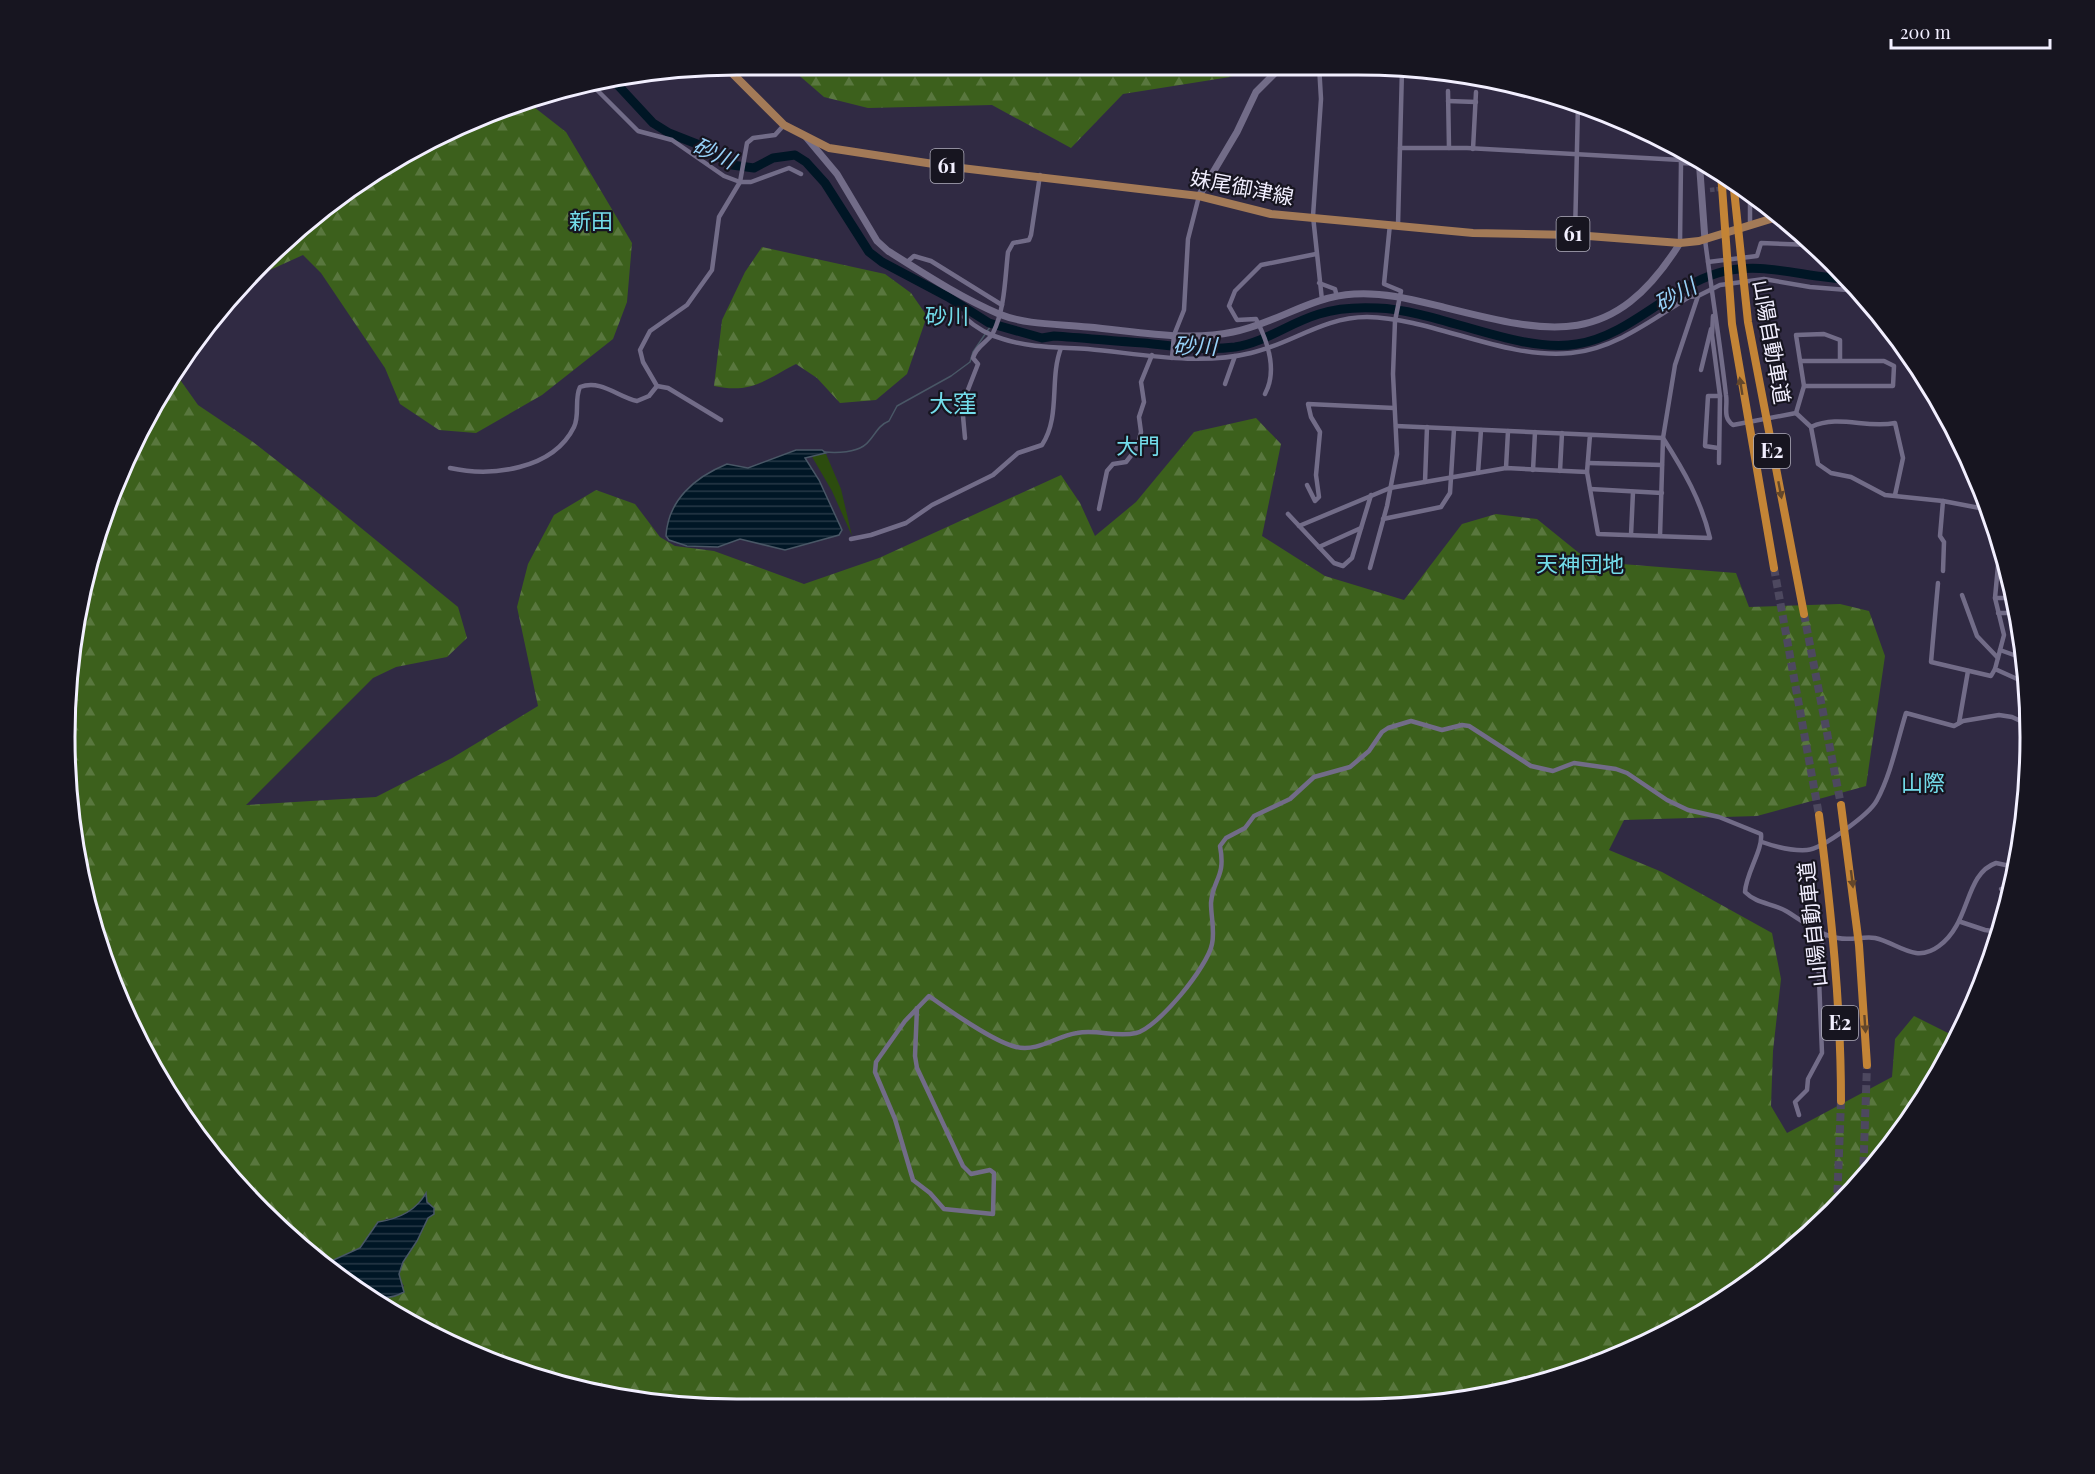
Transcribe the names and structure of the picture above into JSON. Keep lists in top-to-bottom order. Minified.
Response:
{"streets":{"highway":["山陽自動車道","E2"],"main road":["61","妹尾御津線"]},"districts":["新田","砂川","大窪","大門","天神団地","山際"],"water":["砂川"],"scale_bar":"200 m"}
